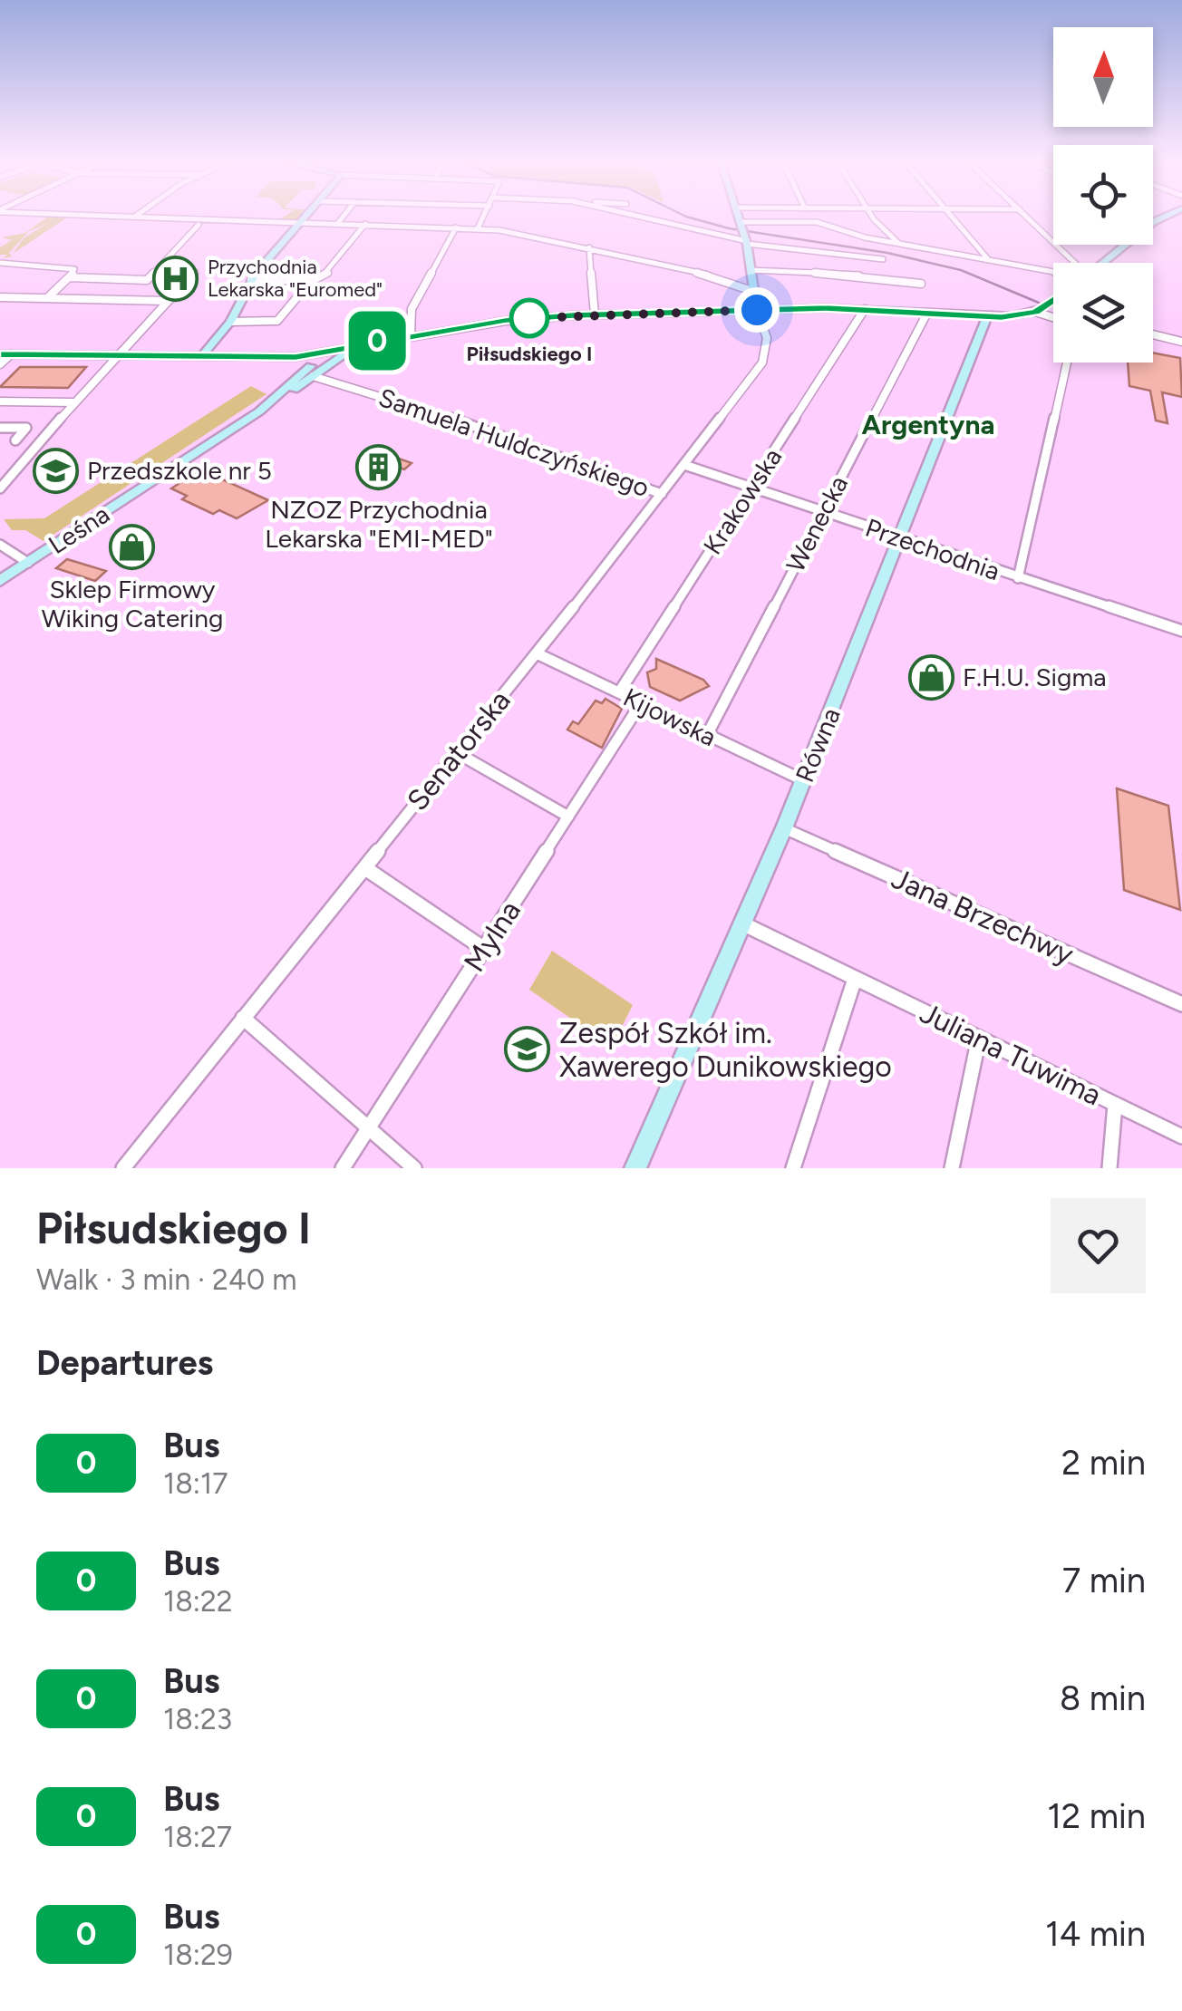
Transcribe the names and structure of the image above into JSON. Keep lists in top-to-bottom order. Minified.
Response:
{"streets":{"street":["Samuela Huldczyńskiego","Krakowska","Wenecka","Leśna","Przechodnia","Kijowska","Równa","Senatorska","Jana Brzechwy","Mylna","Juliana Tuwima"]},"crossings":[["Samuela Huldczyńskiego","Leśna"],["Samuela Huldczyńskiego","Senatorska"],["Krakowska","Przechodnia"],["Krakowska","Kijowska"],["Wenecka","Przechodnia"],["Wenecka","Kijowska"],["Przechodnia","Równa"],["Przechodnia","Senatorska"],["Kijowska","Równa"],["Kijowska","Senatorska"],["Kijowska","Mylna"],["Równa","Jana Brzechwy"],["Równa","Juliana Tuwima"]],"districts":["Argentyna"],"places":{"hospital":["Przychodnia Lekarska \"Euromed\""],"other":["Piłsudskiego I"],"building":["NZOZ Przychodnia Lekarska \"EMI-MED\""],"school or university":["Przedszkole nr 5","Zespół Szkół im. Xawerego Dunikowskiego"],"shop":["Sklep Firmowy Wiking Catering","F.H.U. Sigma"]},"lines":["bus line 0"],"north":"top","page":{"on_map":"0","heading":[["Piłsudskiego I","Walk · 3 min · 240 m"],"Departures"],"list":[{"mark":"0","name":"Bus","note":"18:17","value":"2 min"},{"mark":"0","name":"Bus","note":"18:22","value":"7 min"},{"mark":"0","name":"Bus","note":"18:23","value":"8 min"},{"mark":"0","name":"Bus","note":"18:27","value":"12 min"},{"mark":"0","name":"Bus","note":"18:29","value":"14 min"}]}}
